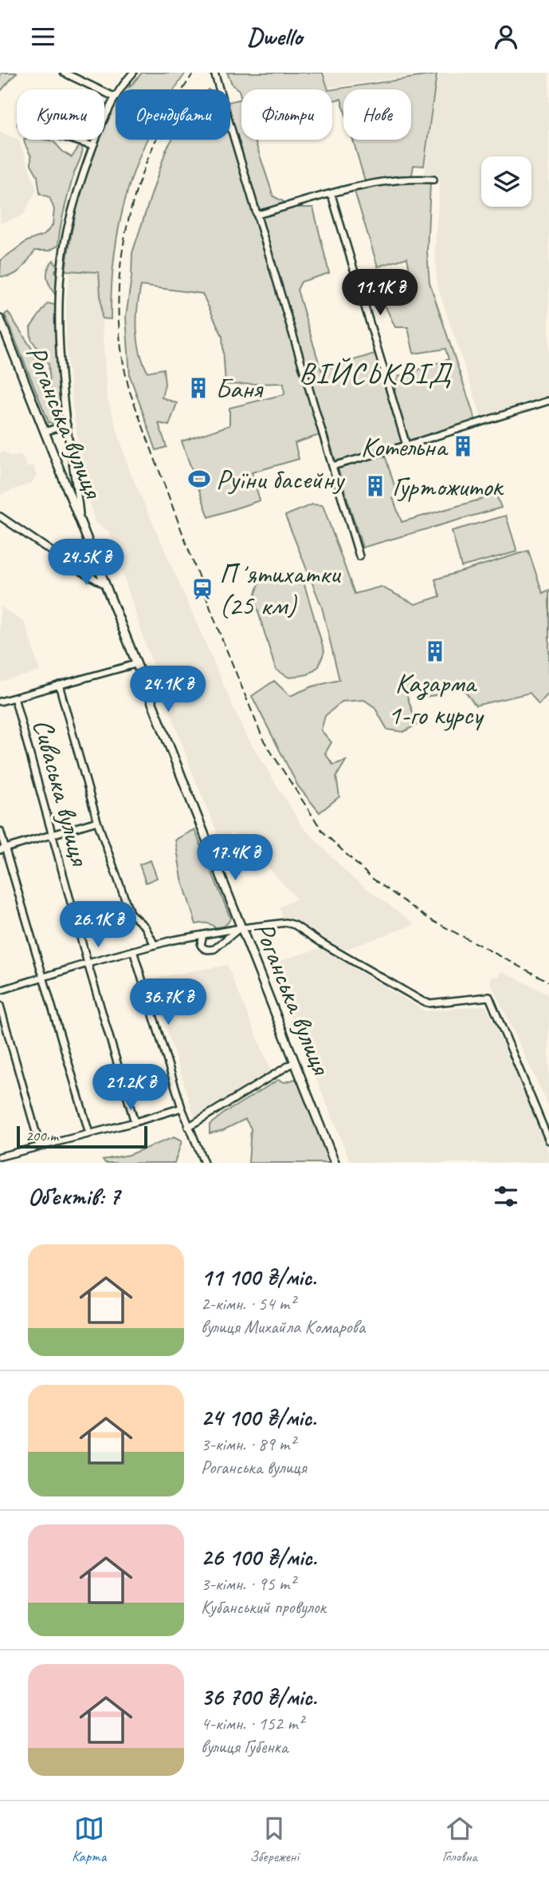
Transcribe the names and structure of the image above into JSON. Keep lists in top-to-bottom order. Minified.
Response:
{"streets":{"main road":["Роганська вулиця"],"street":["Сиваська вулиця"]},"districts":["ВІЙСЬКВІД"],"places":{"building":["Баня","Котельна","Гуртожиток","Казарма 1-го курсу"],"sports":["Руїни басейну"],"station":["Пʼятихатки (25 км)"]},"scale_bar":"200 m","page":{"header":"Dwello","chip":["Купити","Орендувати","Фільтри","Нове"],"price":["11.1K ₴","24.5K ₴","24.1K ₴","17.4K ₴","26.1K ₴","36.7K ₴","21.2K ₴"],"scale":"200 m","heading":"Об’єктів: 7","list":[{"name":"11 100 ₴/міс.","note":"2-кімн. · 54 m² · вулиця Михайла Комарова"},{"name":"24 100 ₴/міс.","note":"3-кімн. · 89 m² · Роганська вулиця"},{"name":"26 100 ₴/міс.","note":"3-кімн. · 95 m² · Кубанський провулок"},{"name":"36 700 ₴/міс.","note":"4-кімн. · 152 m² · вулиця Губенка"}],"tabs":["Карта","Збережені","Головна"]}}
